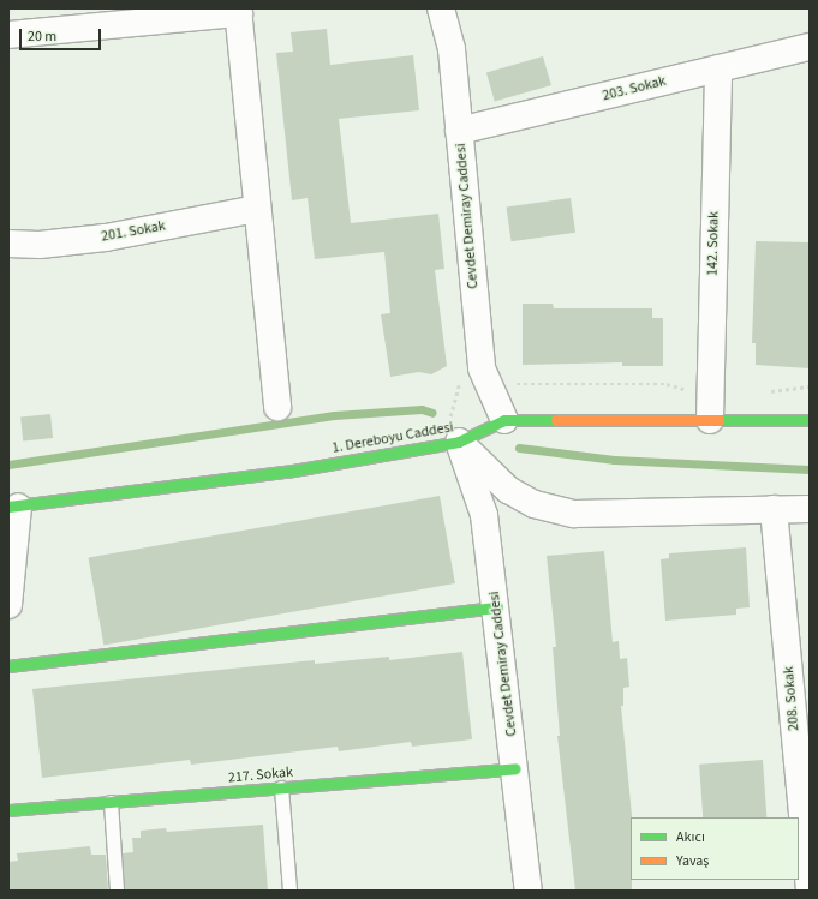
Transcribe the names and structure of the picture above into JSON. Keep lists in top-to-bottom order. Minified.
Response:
{"streets":{"street":["203. Sokak","Cevdet Demiray Caddesi","201. Sokak","142. Sokak","1. Dereboyu Caddesi","208. Sokak","217. Sokak"]},"crossings":[["203. Sokak","Cevdet Demiray Caddesi"],["203. Sokak","142. Sokak"],["Cevdet Demiray Caddesi","1. Dereboyu Caddesi"],["Cevdet Demiray Caddesi","217. Sokak"],["142. Sokak","1. Dereboyu Caddesi"]],"legend":["Akıcı","Yavaş"],"scale_bar":"20 m"}
